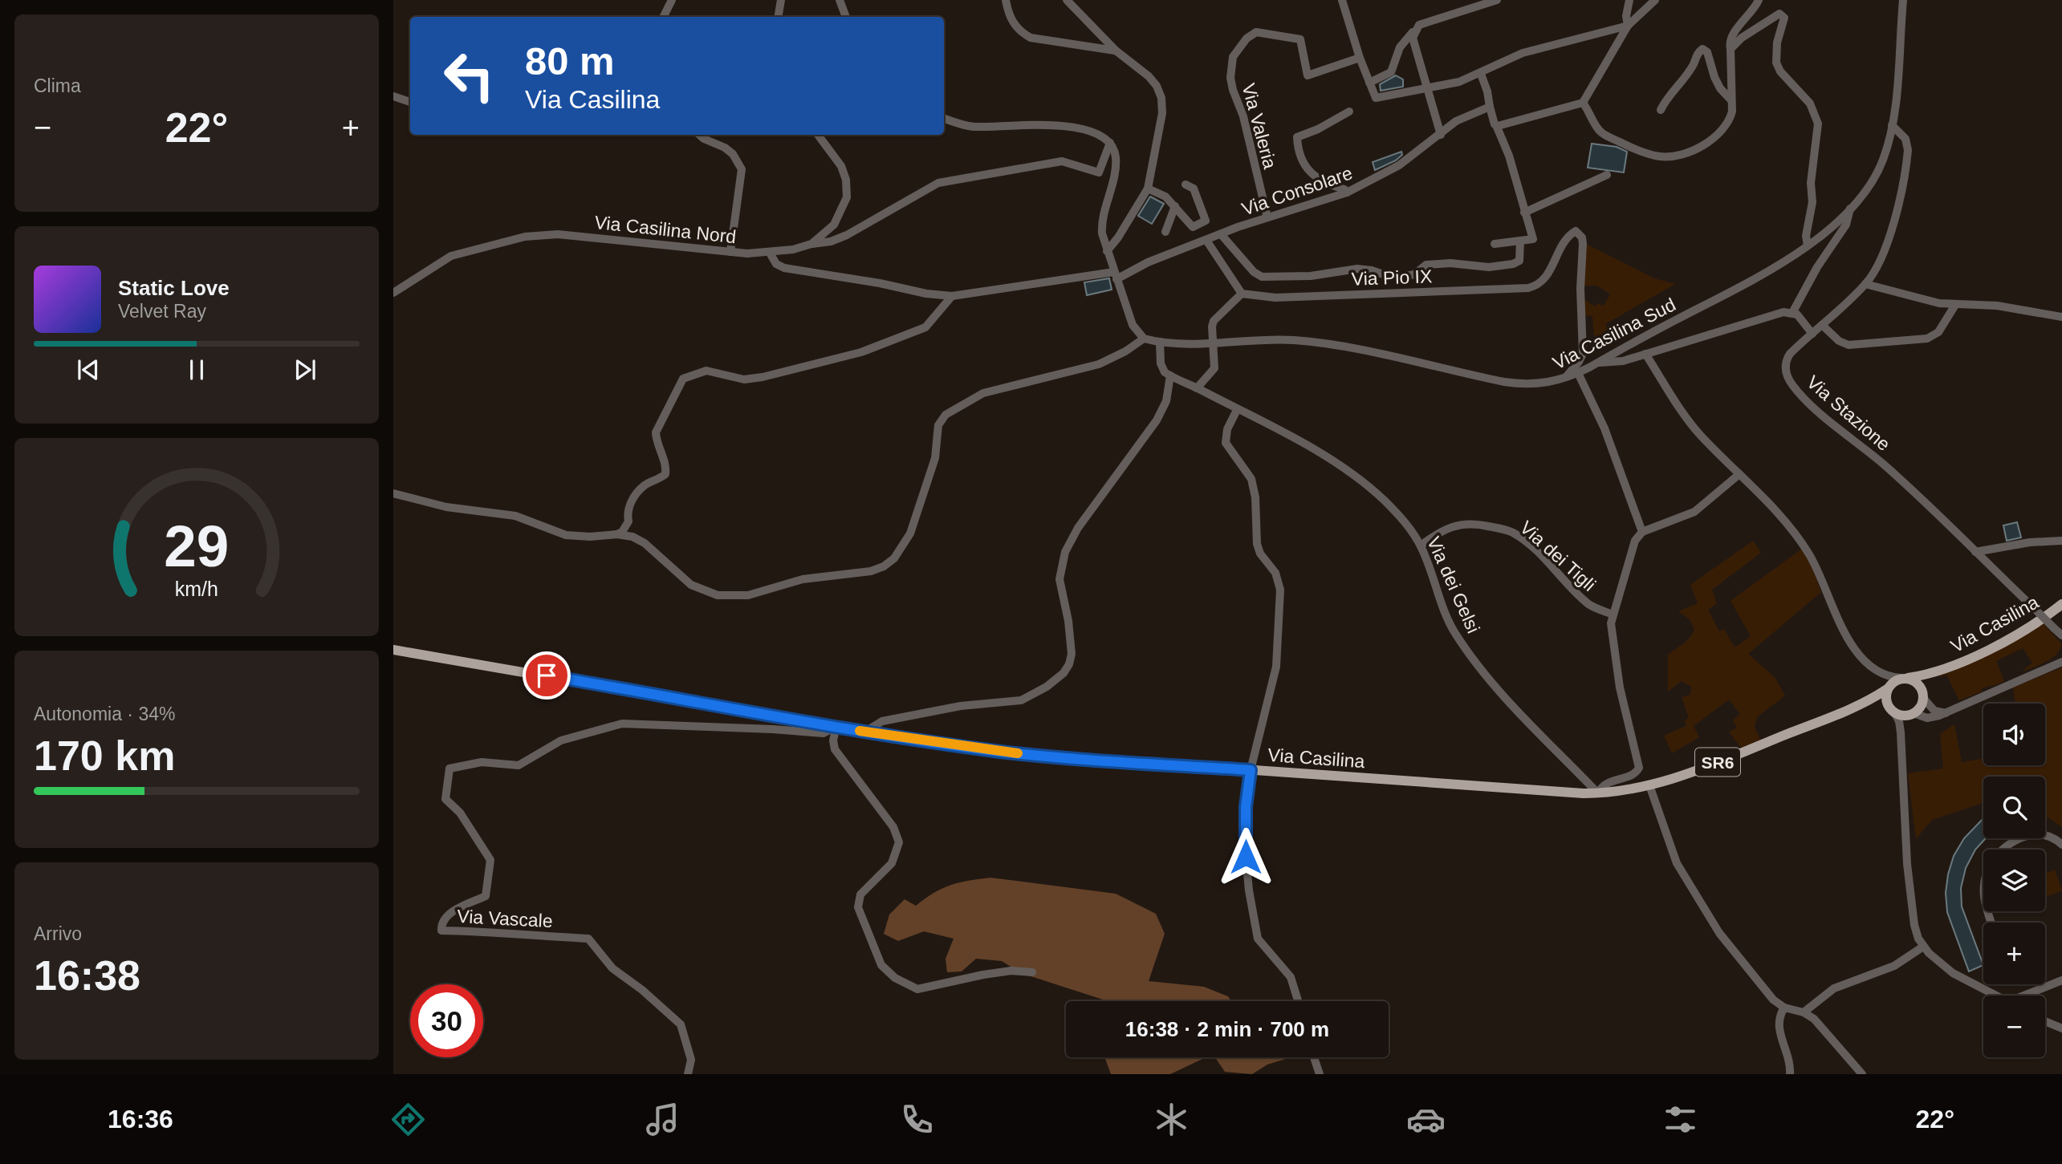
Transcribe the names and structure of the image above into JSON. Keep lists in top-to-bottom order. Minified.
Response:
{"streets":{"main road":["Via Casilina","SR6"],"street":["Via Valeria","Via Consolare","Via Casilina Nord","Via Pio IX","Via Casilina Sud","Via Stazione","Via dei Tigli","Via dei Gelsi","Via Vascale"]},"crossings":[["Via Valeria","Via Consolare"],["Via Consolare","Via Casilina Nord"],["Via Pio IX","Via Casilina Sud"],["Via Casilina Sud","Via Stazione"],["Via dei Tigli","Via dei Gelsi"],["Via dei Gelsi","Via Casilina"],["Via Casilina","Via Vascale"]],"page":{"tile":["Clima",["Autonomia · 34%","170 km"],["Arrivo","16:38"]],"turn":["80 m","Via Casilina"],"heat":["−","22°","+"],"song":["Static Love","Velvet Ray"],"map_buttons":["+","−"],"limit":"30","trip":"16:38 · 2 min · 700 m","tabs":["16:36","22°"],"gauge":["29","km/h"]}}
